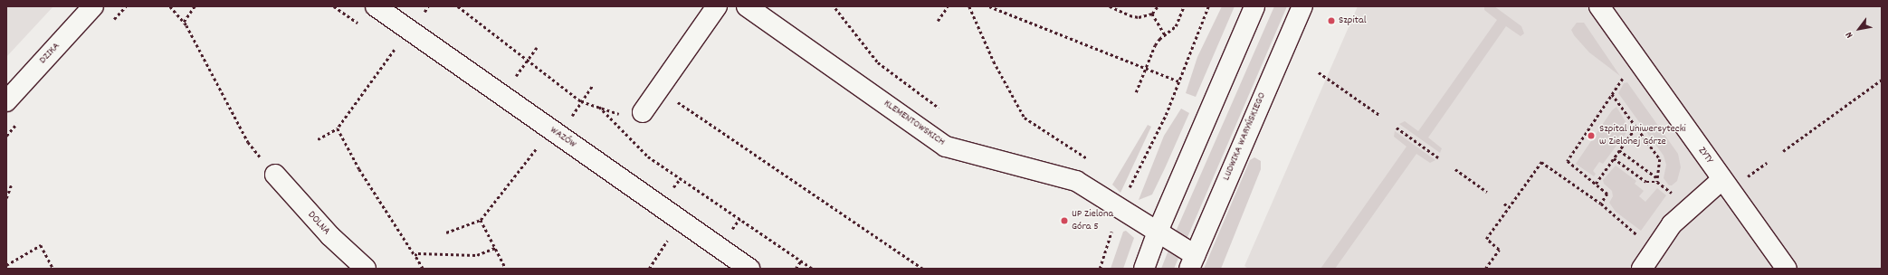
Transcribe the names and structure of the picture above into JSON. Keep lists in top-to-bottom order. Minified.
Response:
{"streets":{"street":["DZIKA","KLEMENTOWSKICH","LUDWIKA WARYŃSKIEGO","WAZÓW","ZYTY","DOLNA"]},"crossings":[["KLEMENTOWSKICH","LUDWIKA WARYŃSKIEGO"]],"places":["Szpital","Szpital Uniwersytecki w Zielonej Górze","UP Zielona Góra 5"],"north":"bottom left"}
